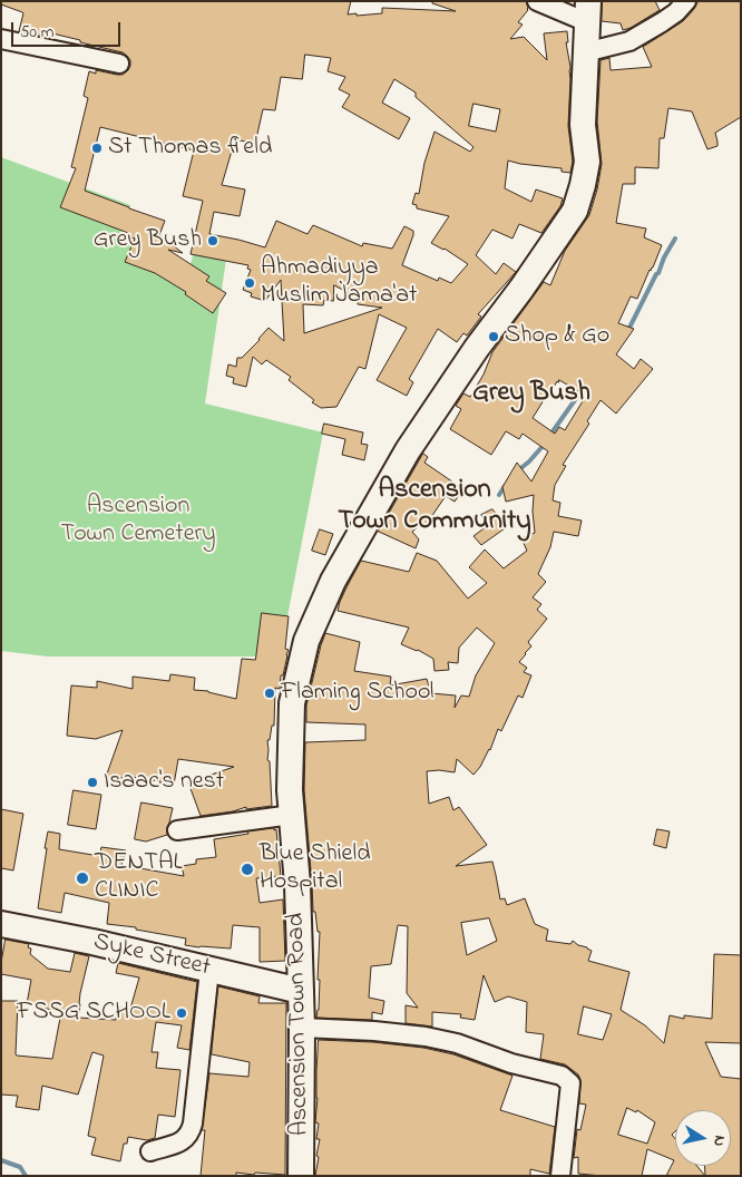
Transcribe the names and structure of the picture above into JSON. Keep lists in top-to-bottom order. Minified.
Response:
{"streets":{"main road":["Syke Street","Ascension Town Road"]},"crossings":[["Syke Street","Ascension Town Road"]],"districts":["Grey Bush","Ascension Town Community"],"parks":["Ascension Town Cemetery"],"places":["St Thomas field","Grey Bush","Ahmadiyya Muslim Jama'at","Shop & Go","Flaming School","Isaac's nest","Blue Shield Hospital","DENTAL CLINIC","FSSG SCHOOL"],"scale_bar":"50 m","north":"right"}
